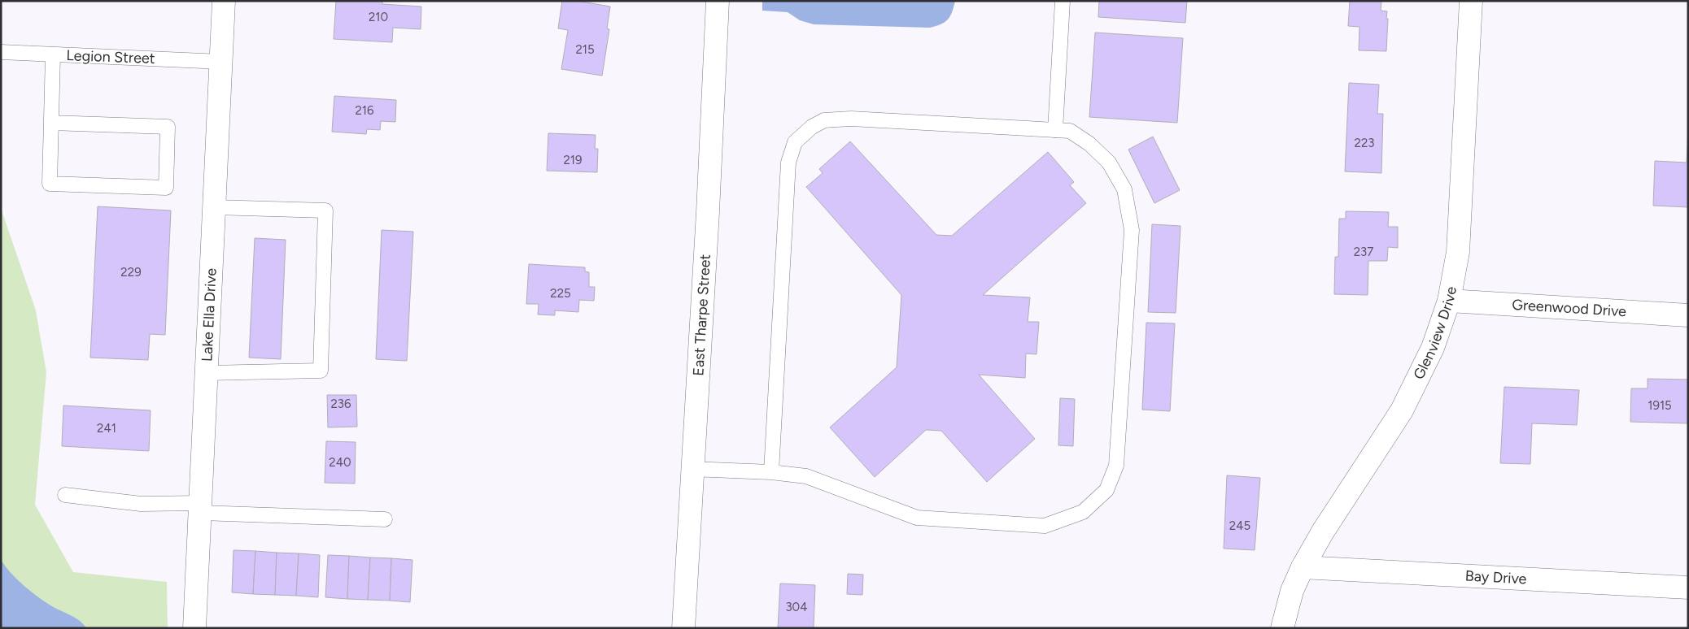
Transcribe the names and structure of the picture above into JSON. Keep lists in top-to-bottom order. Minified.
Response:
{"streets":{"street":["Greenwood Drive","Lake Ella Drive","East Tharpe Street","Glenview Drive","Bay Drive"],"lane":["Legion Street"]},"crossings":[["Legion Street","Lake Ella Drive"],["Greenwood Drive","Glenview Drive"],["Glenview Drive","Bay Drive"]],"house_numbers":["210","215","216","223","219","237","229","225","236","1915","241","240","245","304"]}
